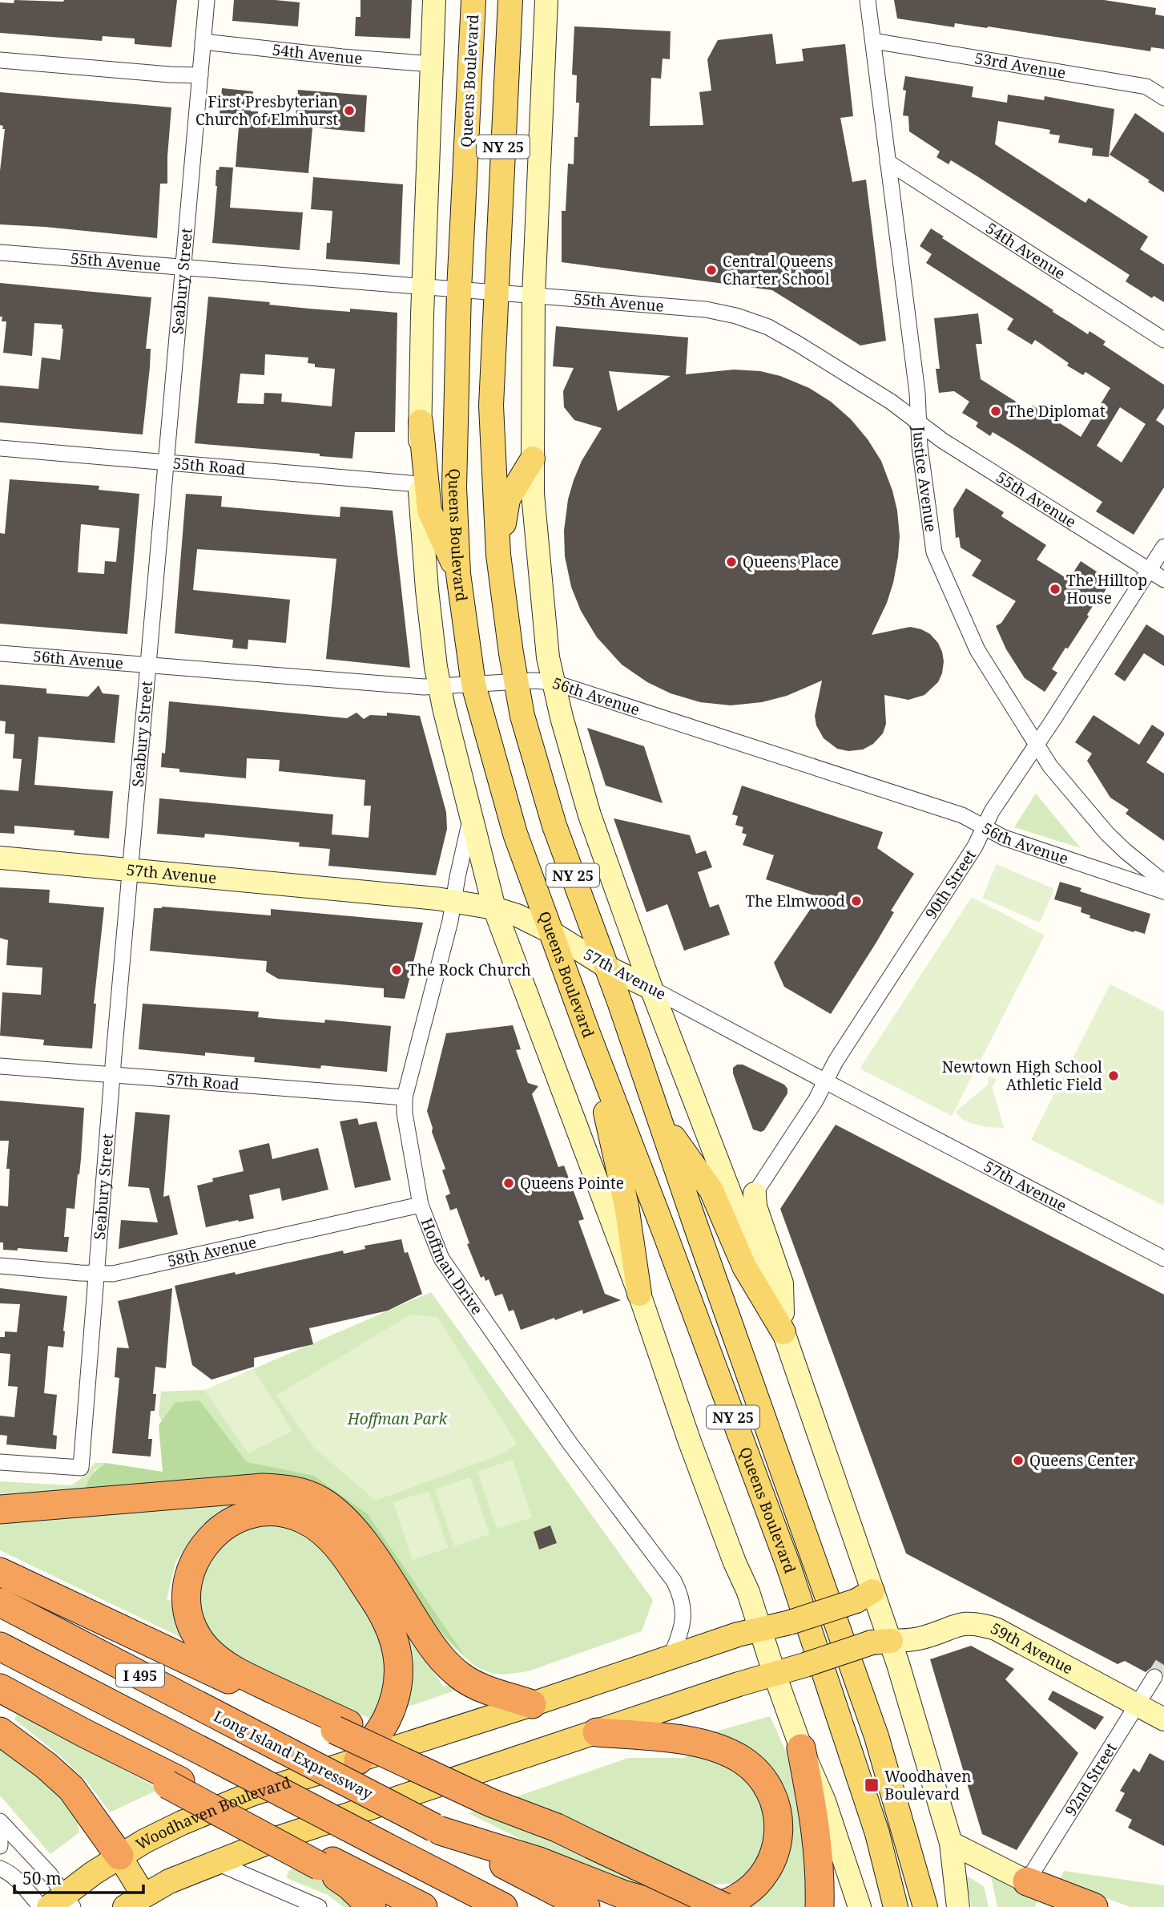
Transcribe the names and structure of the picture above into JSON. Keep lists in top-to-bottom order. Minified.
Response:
{"streets":{"highway":["I 495","Long Island Expressway"],"main road":["Queens Boulevard","NY 25","Woodhaven Boulevard"],"street":["54th Avenue","53rd Avenue","55th Avenue","Seabury Street","55th Road","Justice Avenue","56th Avenue","57th Avenue","90th Street","57th Road","58th Avenue","Hoffman Drive","59th Avenue","92nd Street"]},"crossings":[["54th Avenue","Seabury Street"],["54th Avenue","Justice Avenue"],["53rd Avenue","Justice Avenue"],["Queens Boulevard","55th Avenue"],["Queens Boulevard","56th Avenue"],["Queens Boulevard","57th Avenue"],["55th Avenue","Seabury Street"],["55th Avenue","Justice Avenue"],["55th Avenue","90th Street"],["Seabury Street","55th Road"],["Seabury Street","56th Avenue"],["Seabury Street","57th Avenue"],["Seabury Street","57th Road"],["Seabury Street","58th Avenue"],["Justice Avenue","90th Street"],["56th Avenue","90th Street"],["57th Avenue","90th Street"],["57th Avenue","Hoffman Drive"],["57th Road","Hoffman Drive"],["58th Avenue","Hoffman Drive"],["Hoffman Drive","Woodhaven Boulevard"],["59th Avenue","92nd Street"]],"parks":["Hoffman Park"],"places":{"other":["First Presbyterian Church of Elmhurst","Central Queens Charter School","The Diplomat","Queens Place","The Hilltop House","The Elmwood","The Rock Church","Newtown High School Athletic Field","Queens Pointe","Queens Center"],"transit":["Woodhaven Boulevard"]},"scale_bar":"50 m"}
